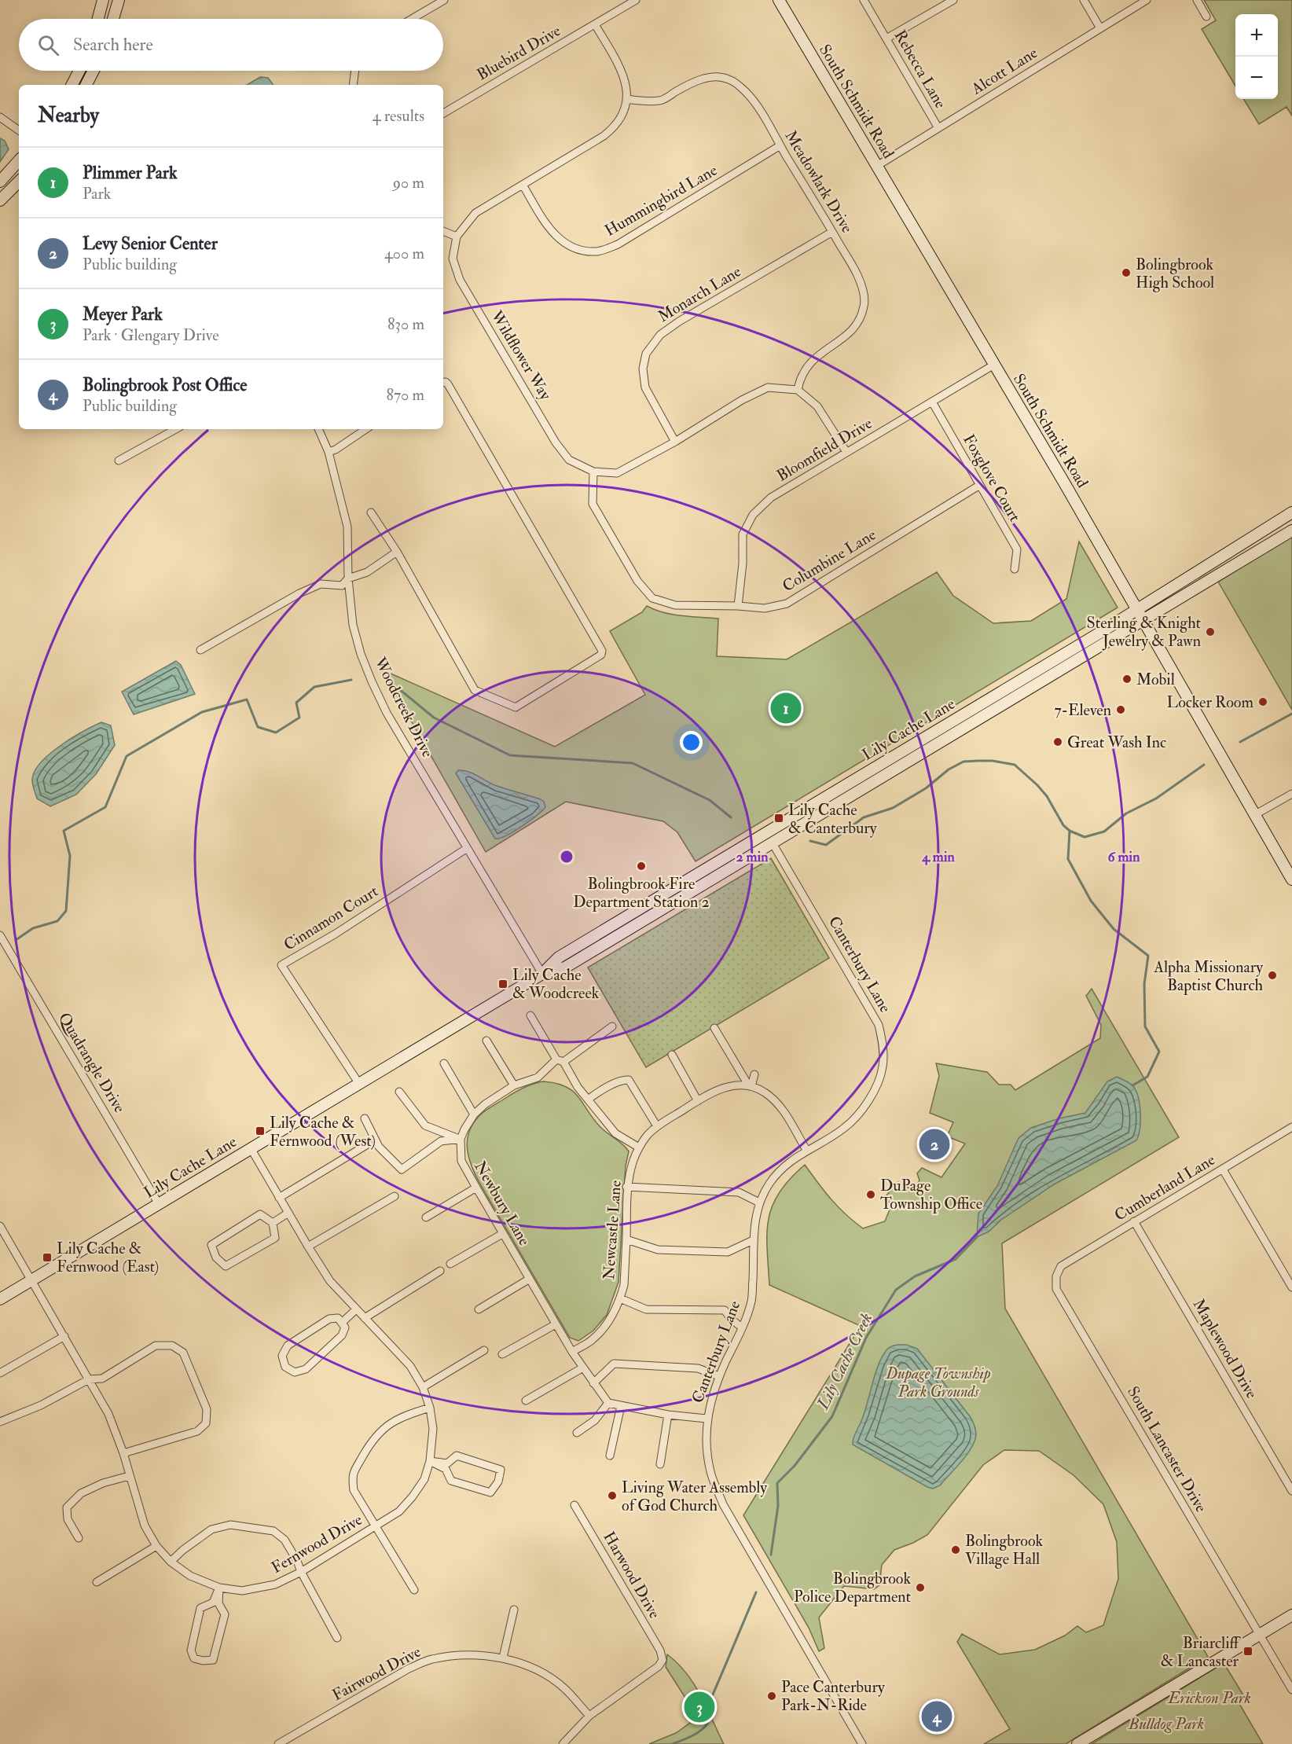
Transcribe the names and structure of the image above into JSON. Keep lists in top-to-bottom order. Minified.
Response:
{"streets":{"street":["Bluebird Drive","Rebecca Lane","Alcott Lane","South Schmidt Road","Meadowlark Drive","Hummingbird Lane","Monarch Lane","Wildflower Way","Bloomfield Drive","Foxglove Court","Columbine Lane","Woodcreek Drive","Lily Cache Lane","Cinnamon Court","Canterbury Lane","Quadrangle Drive","Cumberland Lane","Newbury Lane","Newcastle Lane","Maplewood Drive","South Lancaster Drive","Fernwood Drive","Harwood Drive","Fairwood Drive"]},"crossings":[["Rebecca Lane","Alcott Lane"],["Alcott Lane","South Schmidt Road"],["South Schmidt Road","Bloomfield Drive"],["South Schmidt Road","Lily Cache Lane"],["Meadowlark Drive","Hummingbird Lane"],["Meadowlark Drive","Monarch Lane"],["Meadowlark Drive","Wildflower Way"],["Hummingbird Lane","Wildflower Way"],["Monarch Lane","Wildflower Way"],["Wildflower Way","Columbine Lane"],["Bloomfield Drive","Foxglove Court"],["Bloomfield Drive","Columbine Lane"],["Foxglove Court","Columbine Lane"],["Woodcreek Drive","Lily Cache Lane"],["Woodcreek Drive","Cinnamon Court"],["Lily Cache Lane","Cinnamon Court"],["Lily Cache Lane","Canterbury Lane"],["Lily Cache Lane","Quadrangle Drive"],["Lily Cache Lane","Fernwood Drive"],["Cumberland Lane","Maplewood Drive"],["Cumberland Lane","South Lancaster Drive"],["Newbury Lane","Newcastle Lane"],["Harwood Drive","Fairwood Drive"]],"water":["Lily Cache Creek"],"parks":["Dupage Township Park Grounds","Erickson Park","Bulldog Park"],"places":{"other":["Bolingbrook High School","Sterling & Knight Jewelry & Pawn","Mobil","Locker Room","7-Eleven","Great Wash Inc","Bolingbrook Fire Department Station 2","Alpha Missionary Baptist Church","DuPage Township Office","Living Water Assembly of God Church","Bolingbrook Village Hall","Bolingbrook Police Department","Pace Canterbury Park-N-Ride"],"transit":["Lily Cache & Canterbury","Lily Cache & Woodcreek","Lily Cache & Fernwood (West)","Lily Cache & Fernwood (East)","Briarcliff & Lancaster"]},"page":{"map_buttons":["+","−"],"search":"Search here","heading":["Nearby","4 results"],"list":[{"mark":"1","name":"Plimmer Park","note":"Park","value":"90 m"},{"mark":"2","name":"Levy Senior Center","note":"Public building","value":"400 m"},{"mark":"3","name":"Meyer Park","note":"Park · Glengary Drive","value":"830 m"},{"mark":"4","name":"Bolingbrook Post Office","note":"Public building","value":"870 m"}],"pins":["1","2","3","4"]},"rings":["2 min","4 min","6 min"]}
